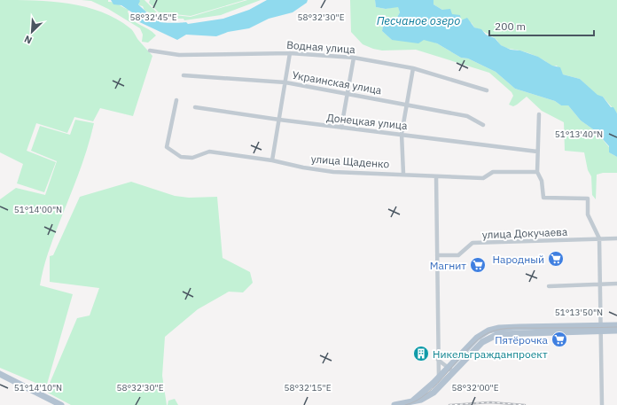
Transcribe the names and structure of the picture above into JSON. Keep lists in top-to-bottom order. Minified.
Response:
{"streets":{"street":["Водная улица","Украинская улица","Донецкая улица","улица Щаденко","улица Докучаева"]},"water":["Песчаное озеро"],"places":{"supermarket":["Народный","Магнит","Пятёрочка"],"building":["Никельгражданпроект"]},"scale_bar":"200 m","north":"bottom left","coordinates":["58°32'45\"E","58°32'30\"E","51°13'40\"N","51°14'00\"N","51°13'50\"N","51°14'10\"N","58°32'15\"E","58°32'00\"E"]}
